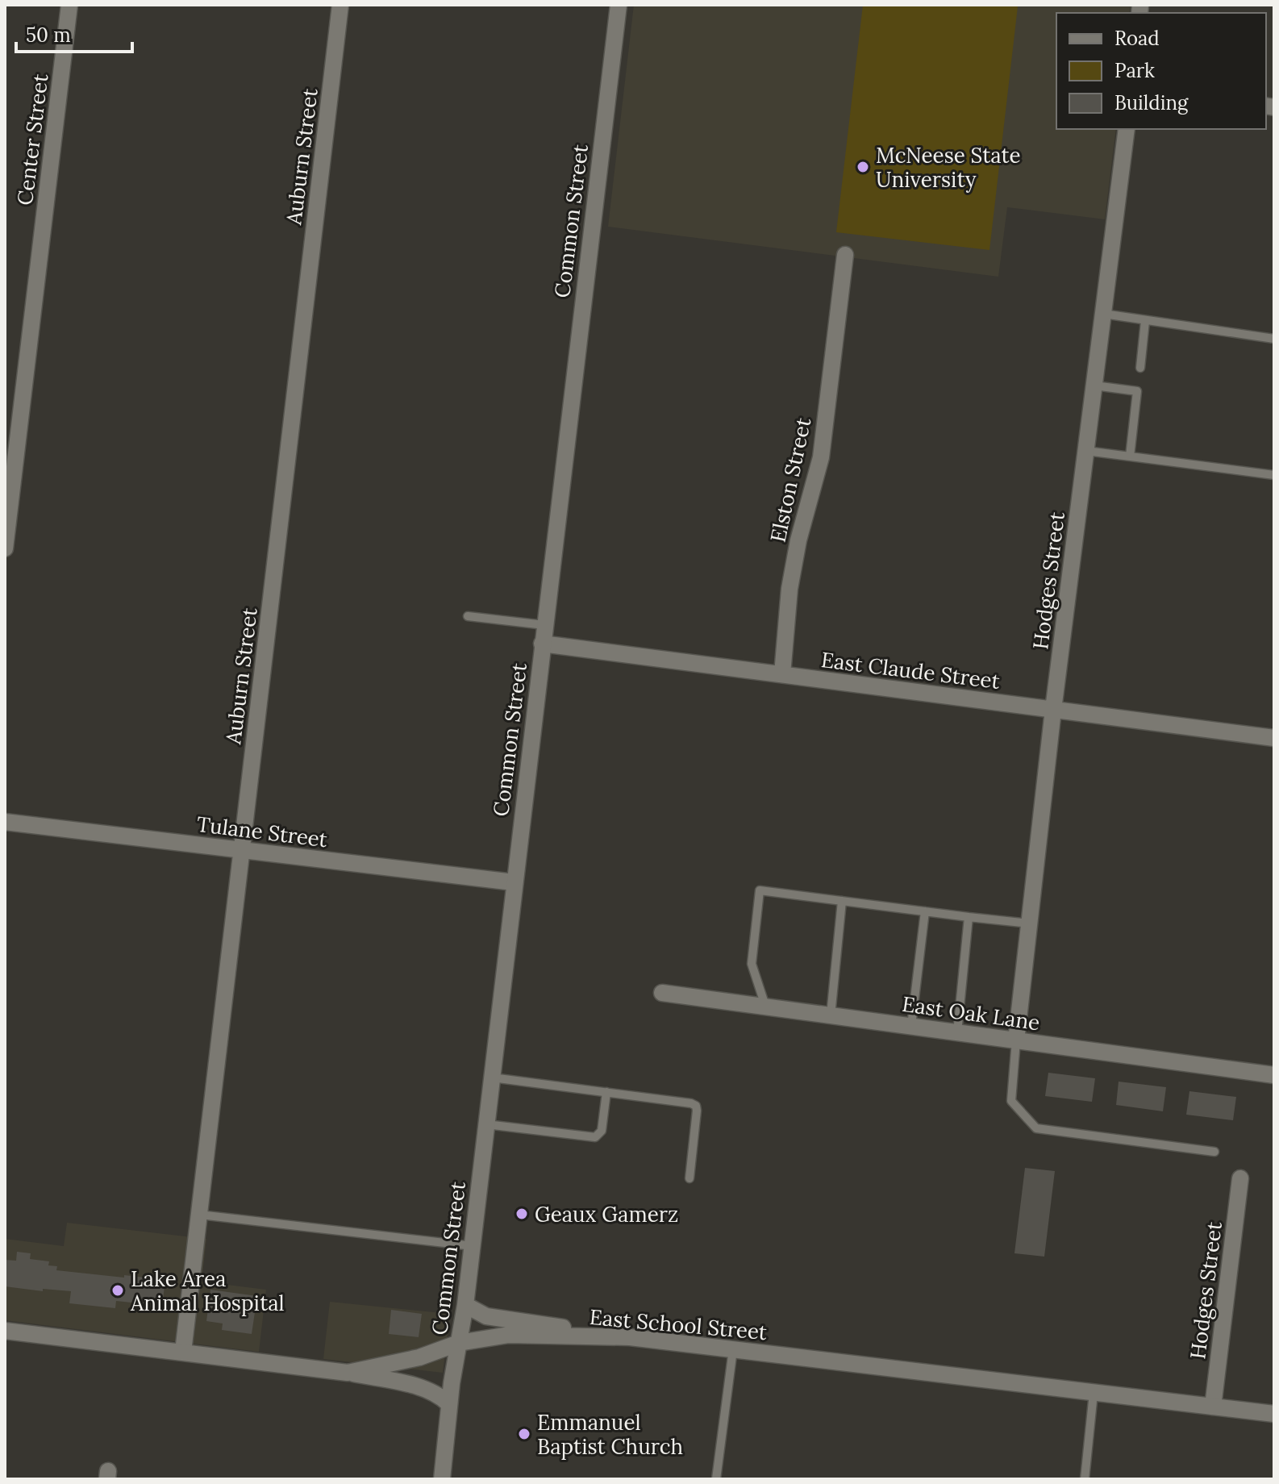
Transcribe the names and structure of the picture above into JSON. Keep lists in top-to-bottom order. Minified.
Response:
{"streets":{"street":["Center Street","Auburn Street","Common Street","Elston Street","Hodges Street","East Claude Street","Tulane Street","East Oak Lane","East School Street"]},"crossings":[["Auburn Street","Tulane Street"],["Auburn Street","East School Street"],["Common Street","East Claude Street"],["Common Street","Tulane Street"],["Common Street","East School Street"],["Elston Street","East Claude Street"],["Hodges Street","East Claude Street"],["Hodges Street","East Oak Lane"],["Hodges Street","East School Street"]],"places":["McNeese State University","Geaux Gamerz","Lake Area Animal Hospital","Emmanuel Baptist Church"],"legend":["Road","Park","Building"],"scale_bar":"50 m"}
